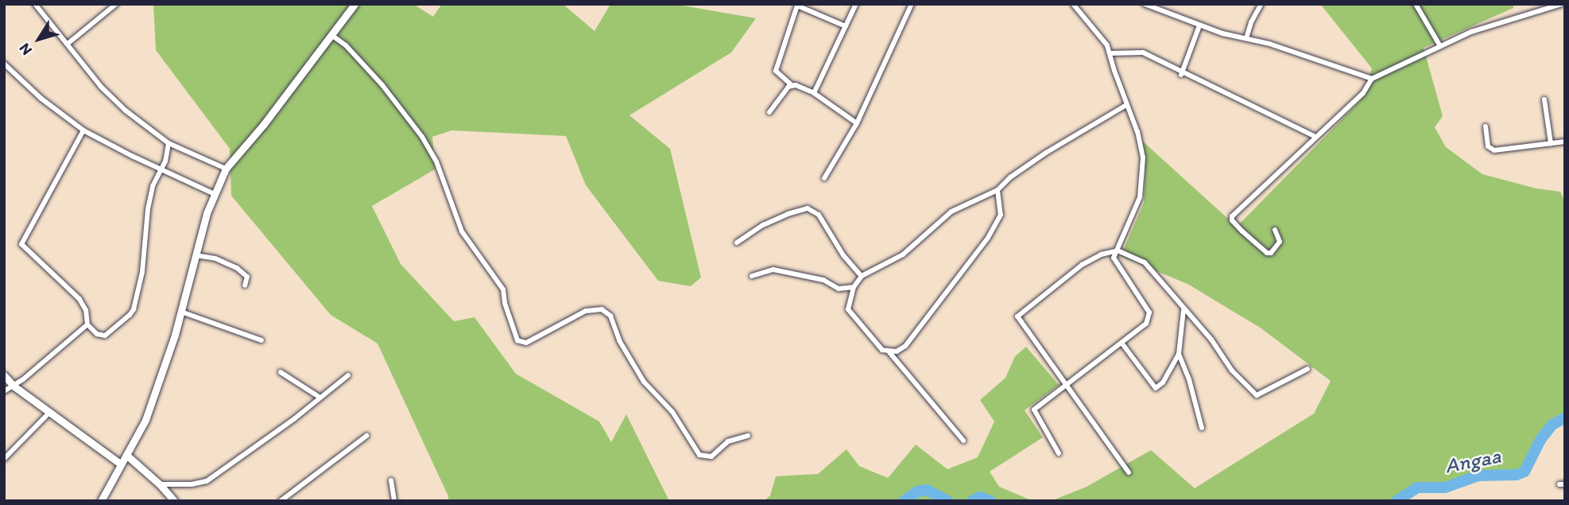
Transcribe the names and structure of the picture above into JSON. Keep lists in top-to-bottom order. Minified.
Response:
{"water":["Angaa"],"north":"bottom left"}
